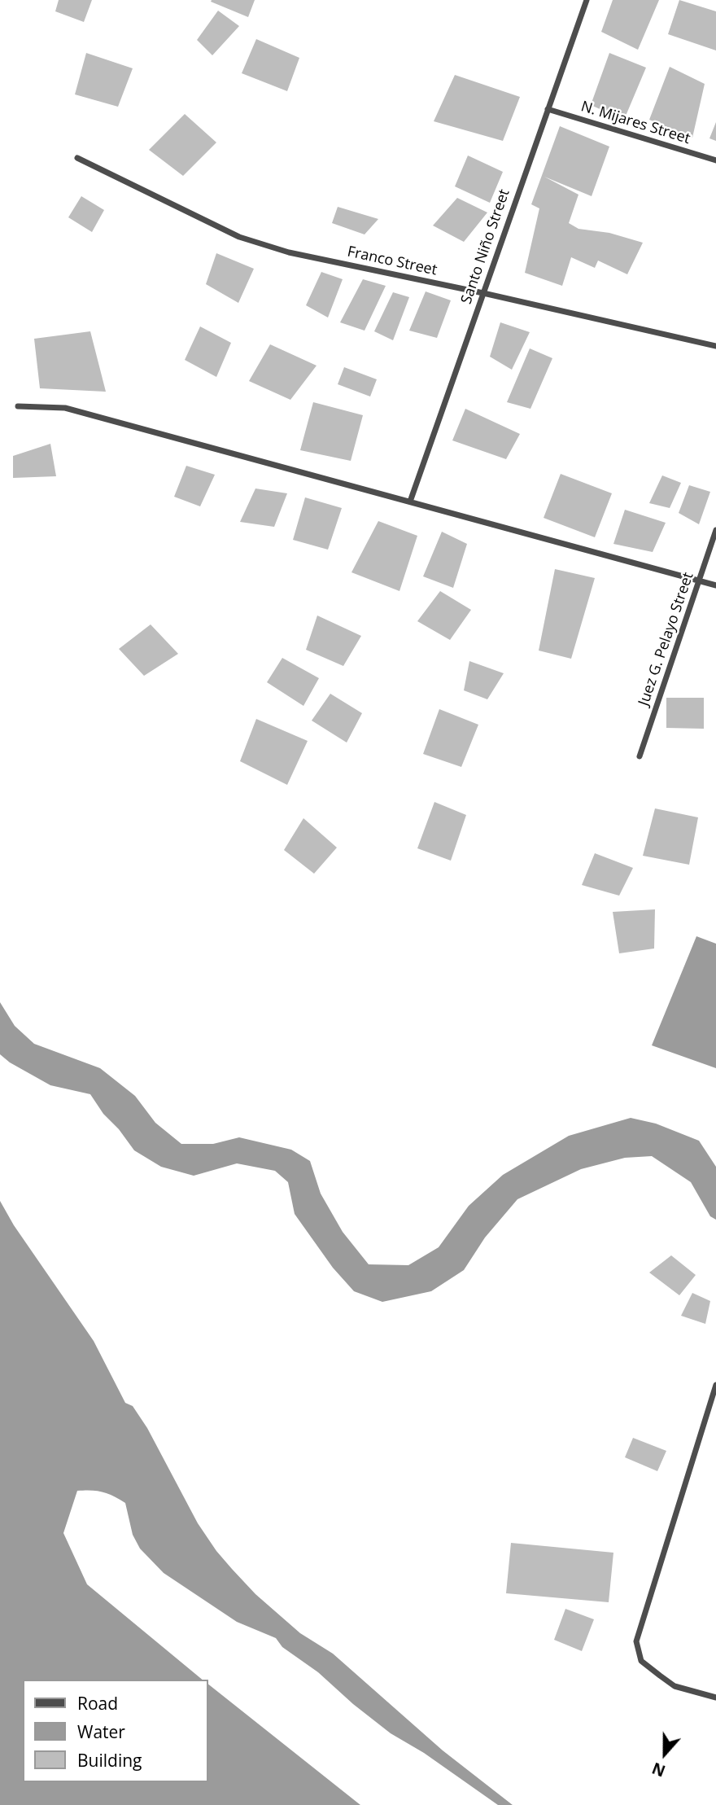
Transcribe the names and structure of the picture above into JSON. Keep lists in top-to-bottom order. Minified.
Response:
{"streets":{"street":["N. Mijares Street","Santo Niño Street","Franco Street","Juez G. Pelayo Street"]},"crossings":[["N. Mijares Street","Santo Niño Street"],["Santo Niño Street","Franco Street"]],"legend":["Road","Water","Building"],"north":"bottom"}
